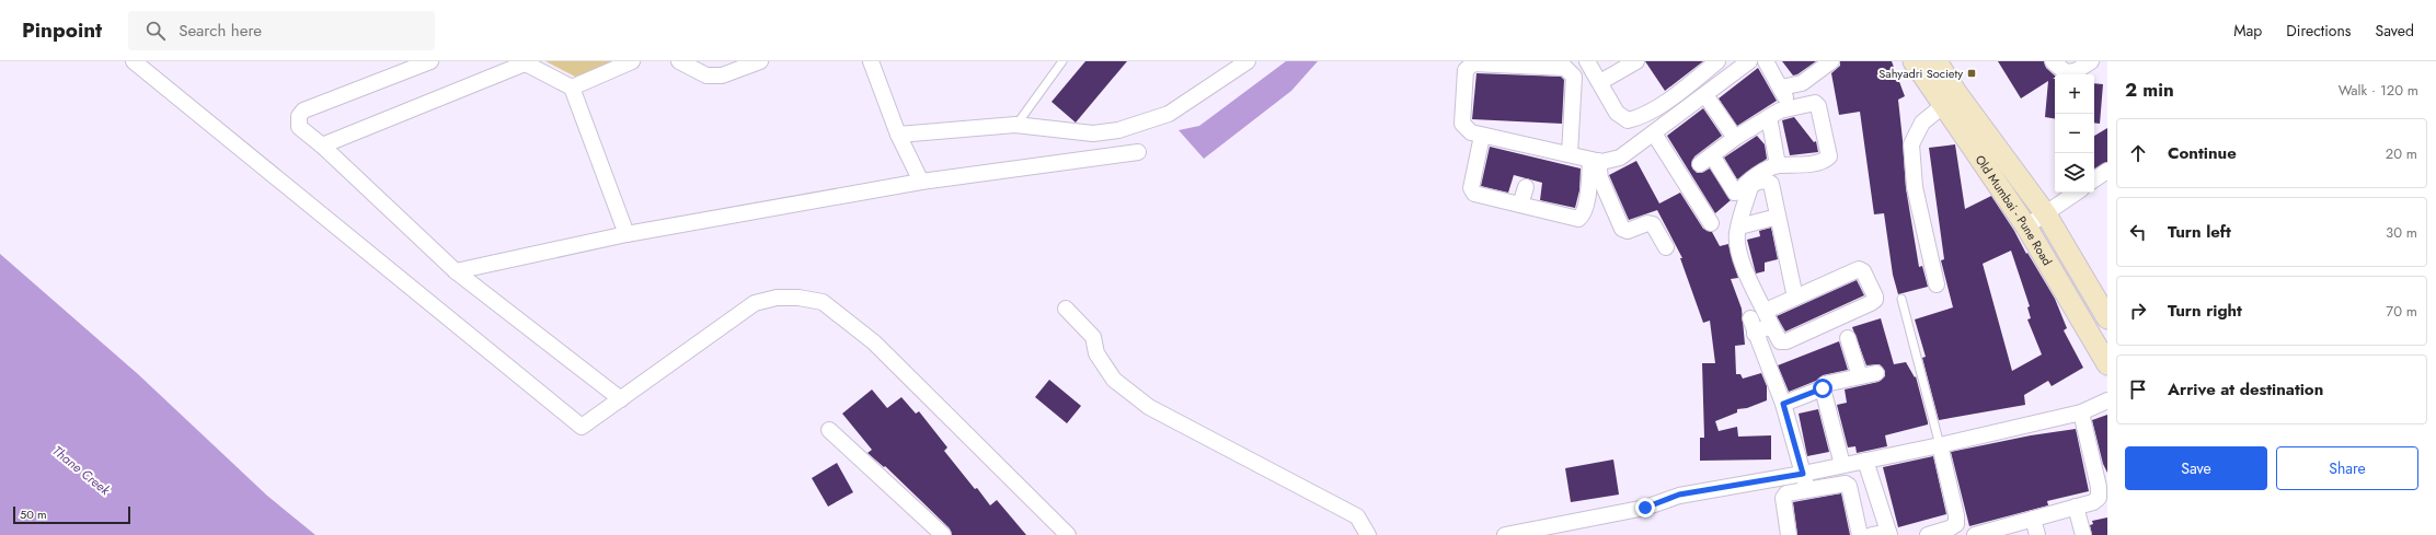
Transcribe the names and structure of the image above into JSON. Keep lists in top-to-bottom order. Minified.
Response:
{"streets":{"main road":["Old Mumbai - Pune Road"]},"water":["Thane Creek"],"places":{"transit":["Sahyadri Society"]},"scale_bar":"50 m","page":{"header":"Pinpoint","search":"Search here","nav":["Map","Directions","Saved"],"heading":["2 min","Walk · 120 m"],"map_buttons":["+","−"],"list":[["Continue","20 m"],["Turn left","30 m"],["Turn right","70 m"],"Arrive at destination"],"buttons":["Save","Share"],"scale":"50 m"}}
